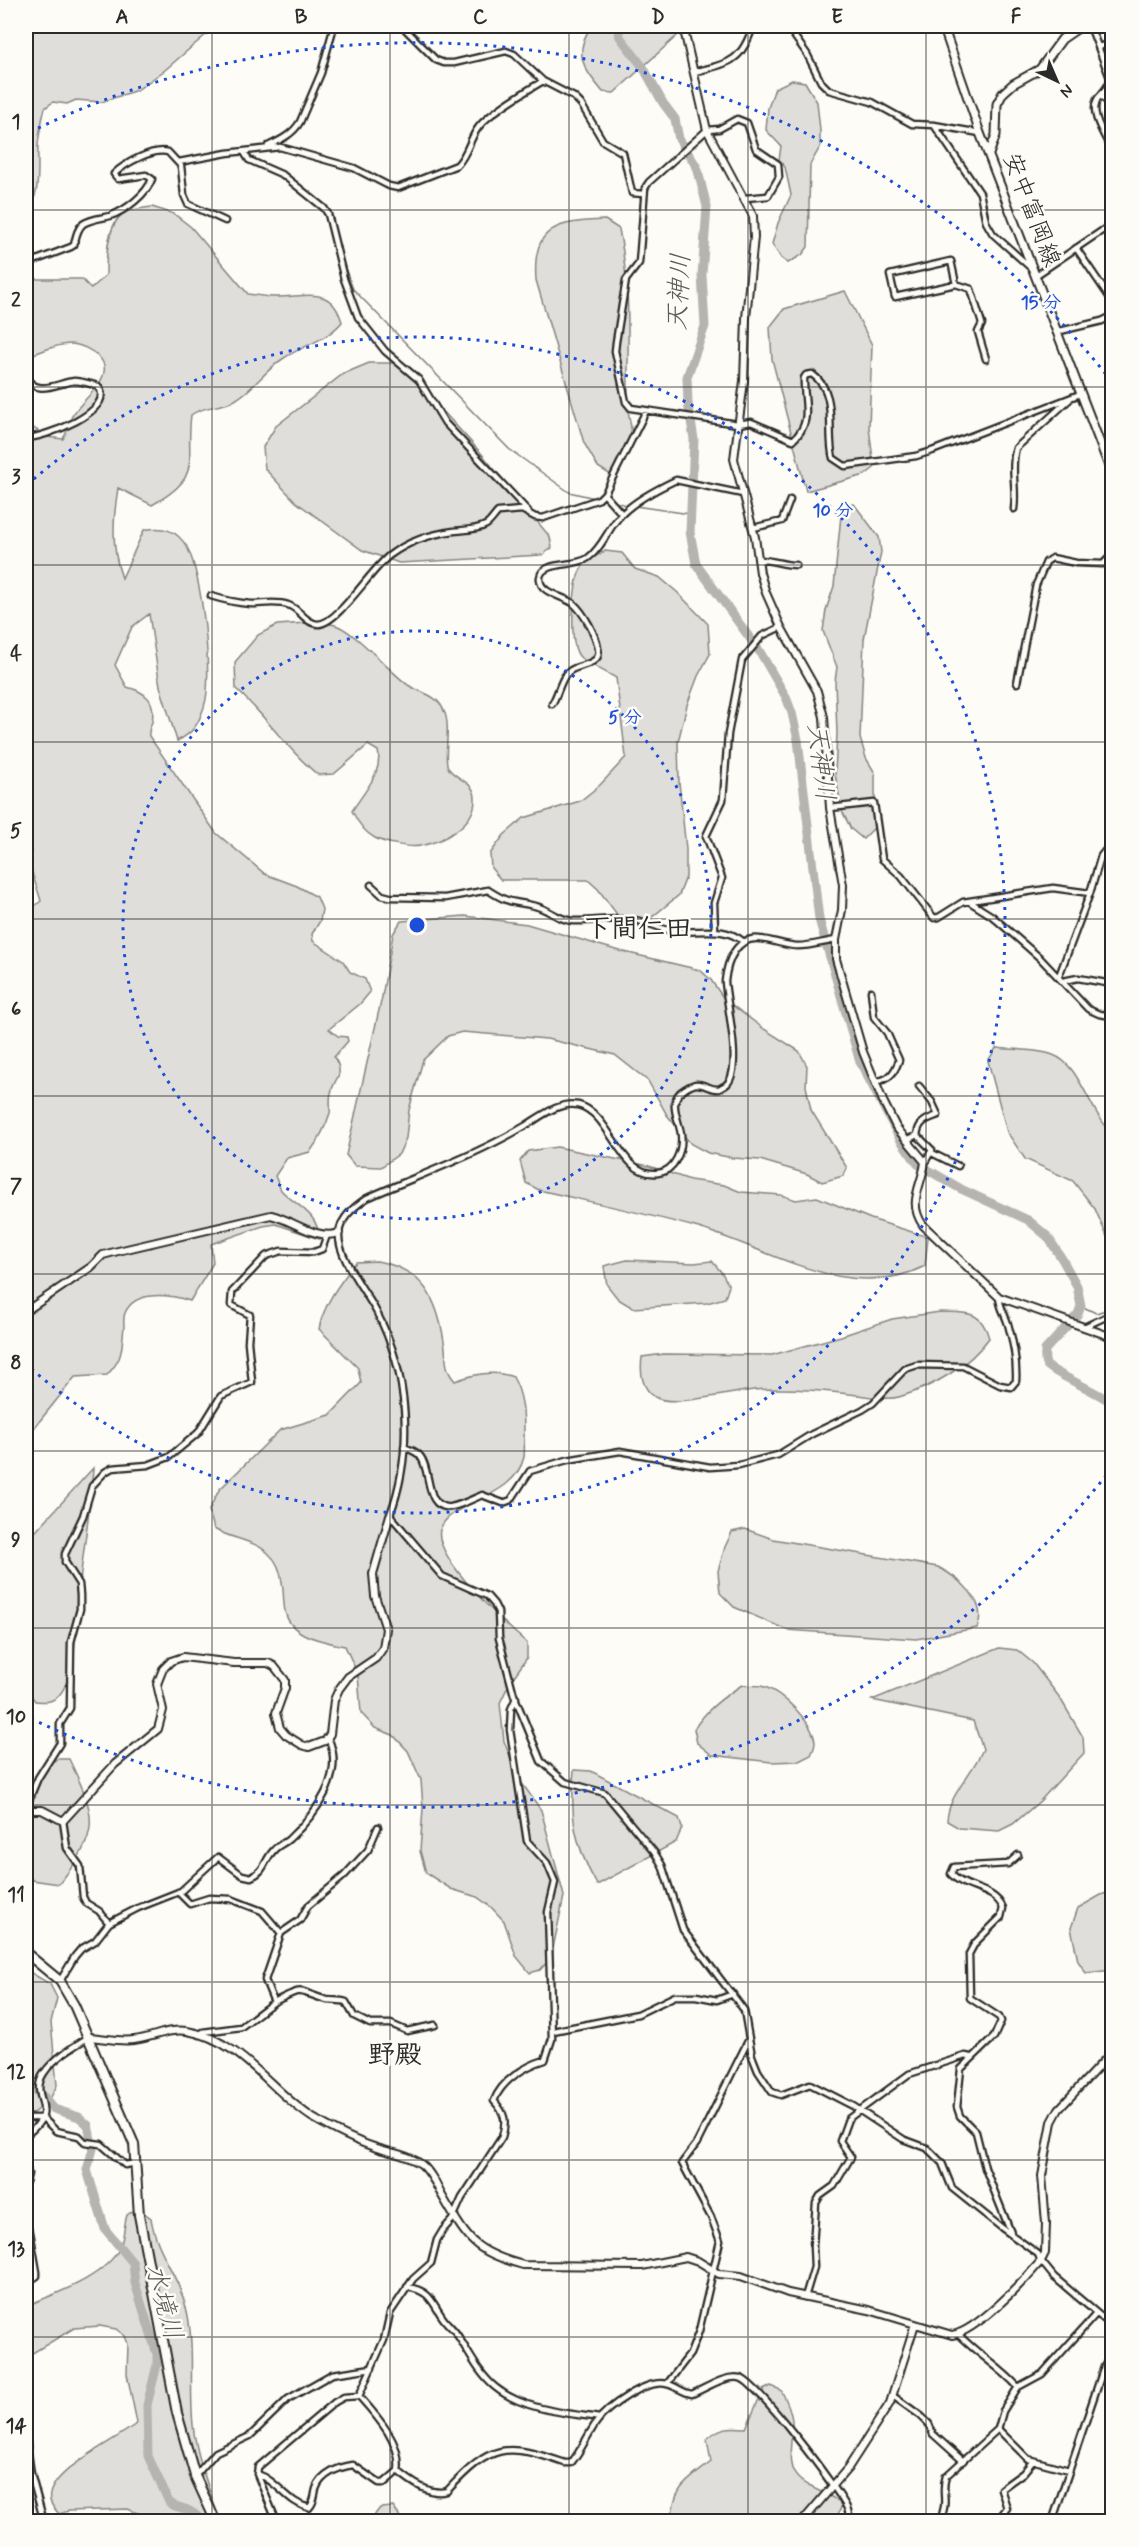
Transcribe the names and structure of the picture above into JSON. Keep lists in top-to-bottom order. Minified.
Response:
{"streets":{"main road":["安中富岡線"]},"districts":["下間仁田","野殿"],"water":["天神川","水境川"],"north":"bottom right","grid":{"columns":["A","B","C","D","E","F"],"rows":["1","2","3","4","5","6","7","8","9","10","11","12","13","14"]},"rings":["15 分","10 分","5 分"]}
